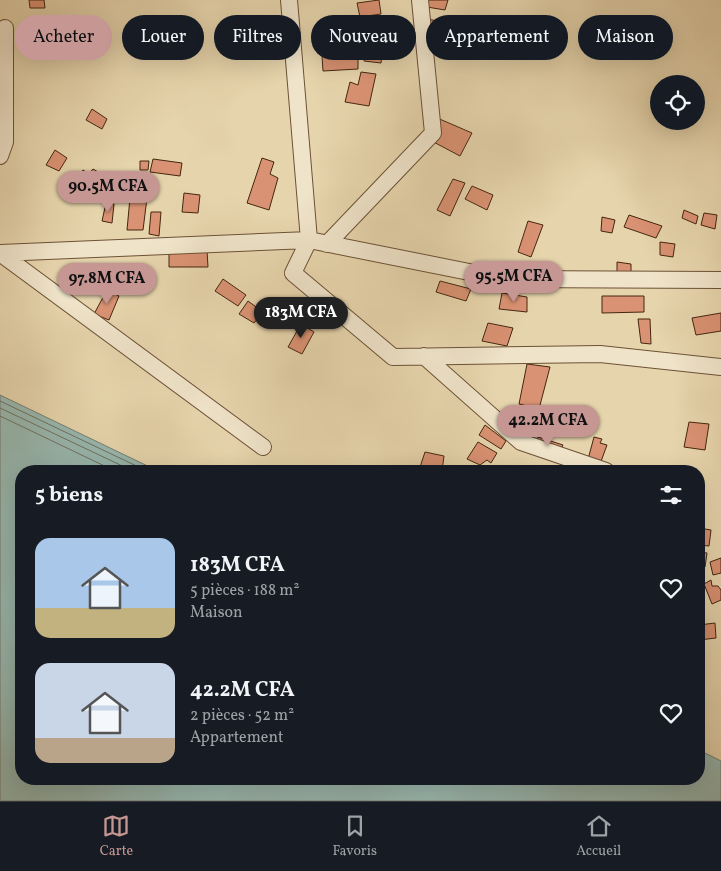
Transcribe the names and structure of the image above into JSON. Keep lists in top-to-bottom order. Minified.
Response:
{"page":{"chip":["Acheter","Louer","Filtres","Nouveau","Appartement","Maison"],"price":["90.5M CFA","95.5M CFA","97.8M CFA","183M CFA","42.2M CFA"],"heading":"5 biens","list":[{"name":"183M CFA","note":"5 pièces · 188 m² · Maison"},{"name":"42.2M CFA","note":"2 pièces · 52 m² · Appartement"}],"tabs":["Carte","Favoris","Accueil"]}}
